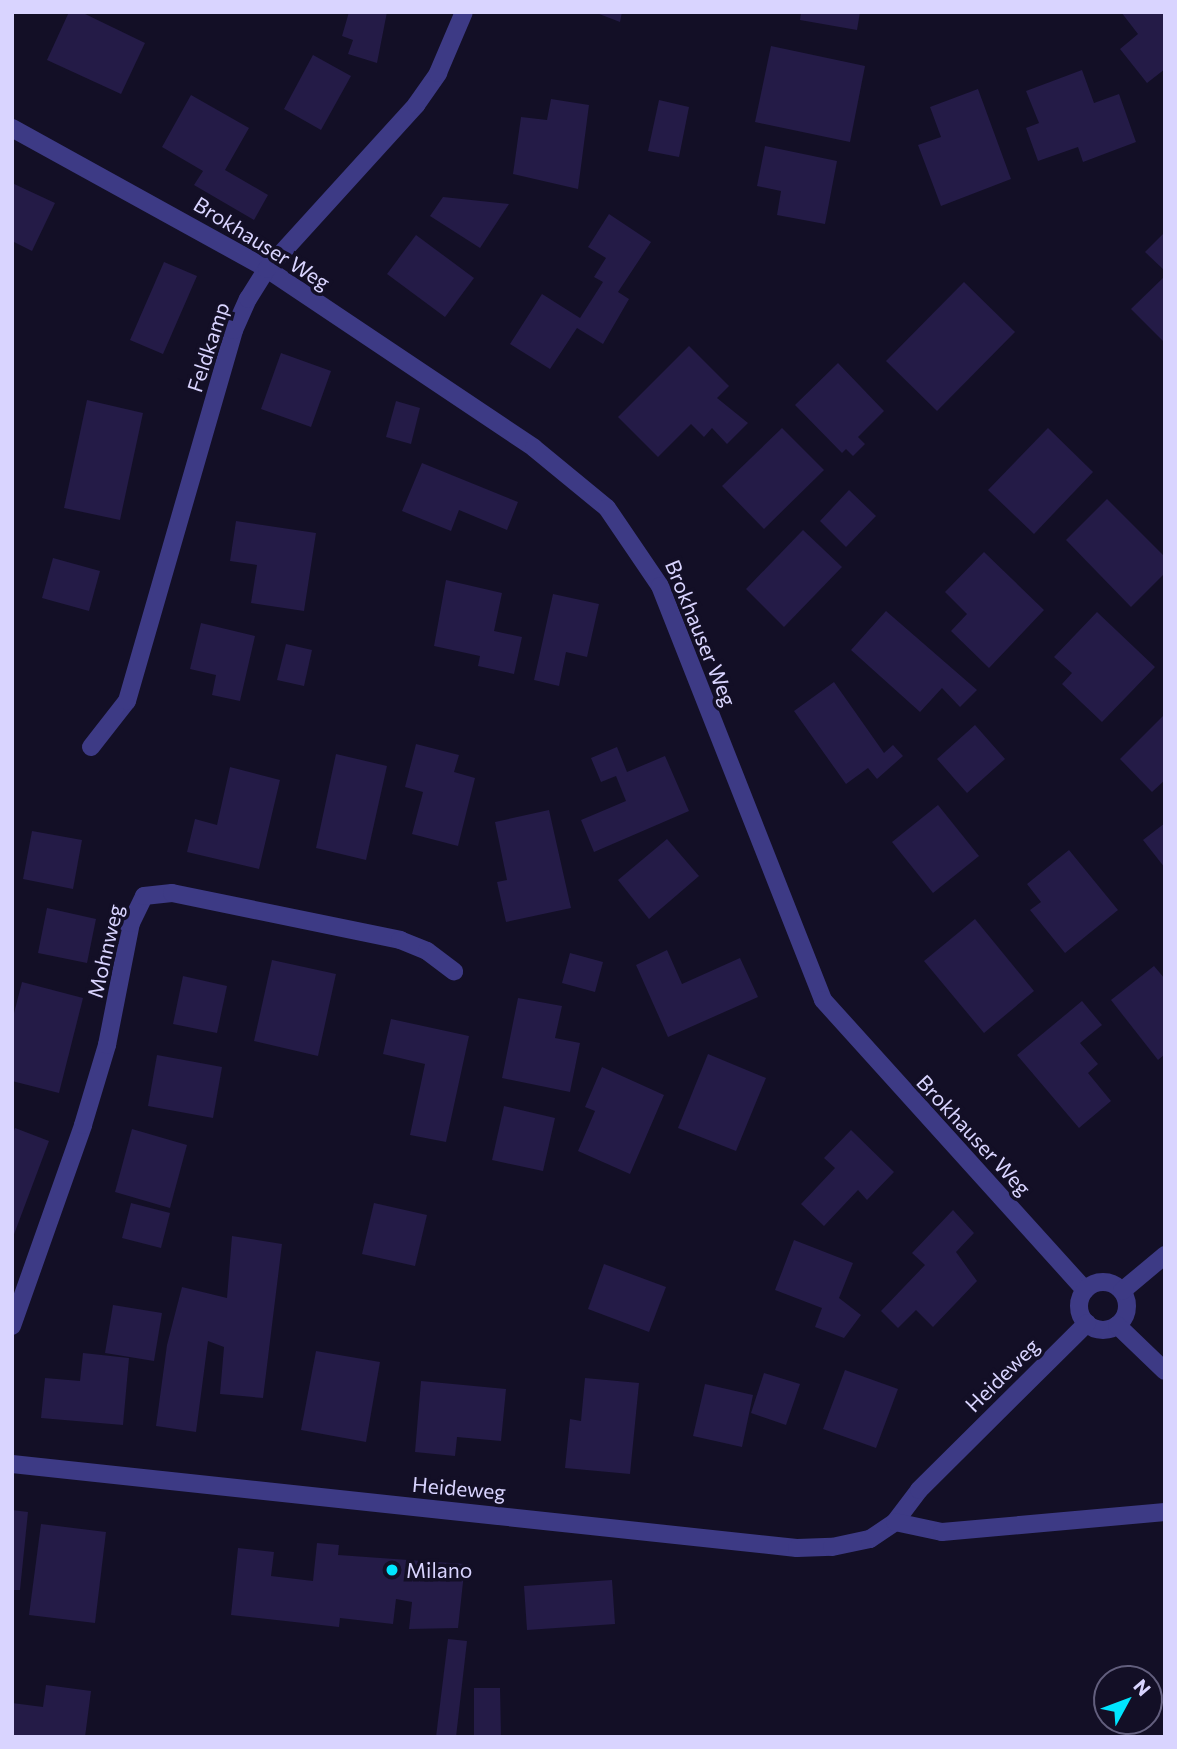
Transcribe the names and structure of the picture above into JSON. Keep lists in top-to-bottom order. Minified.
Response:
{"streets":{"street":["Brokhauser Weg","Feldkamp","Mohnweg","Heideweg"]},"crossings":[["Brokhauser Weg","Feldkamp"],["Brokhauser Weg","Heideweg"]],"places":["Milano"],"north":"top right"}
